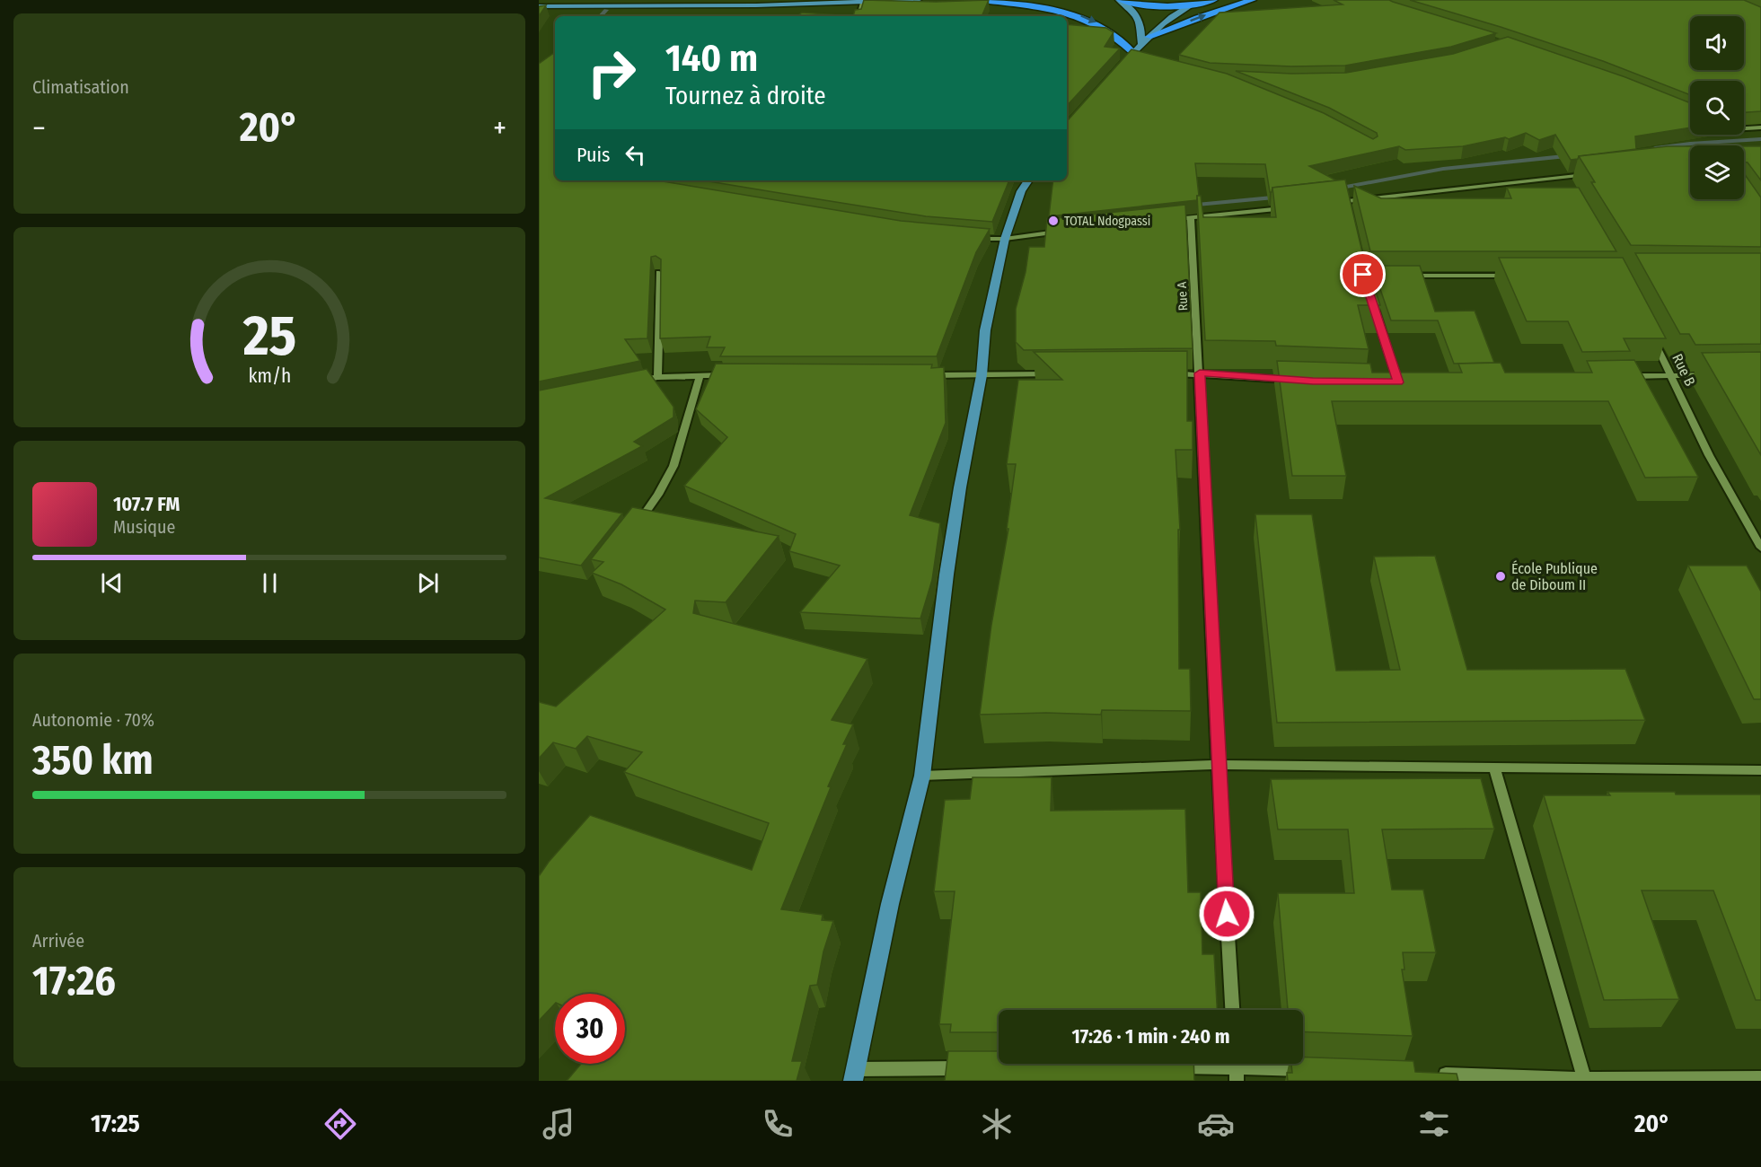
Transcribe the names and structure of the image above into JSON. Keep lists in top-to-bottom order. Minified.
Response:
{"streets":{"street":["Rue A","Rue B"]},"places":["TOTAL Ndogpassi","École Publique de Diboum II"],"page":{"tile":["Climatisation",["Autonomie · 70%","350 km"],["Arrivée","17:26"]],"turn":["140 m","Tournez à droite"],"heat":["−","20°","+"],"then":"Puis","song":["107.7 FM","Musique"],"limit":"30","trip":"17:26 · 1 min · 240 m","tabs":["17:25","20°"],"gauge":["25","km/h"]}}
